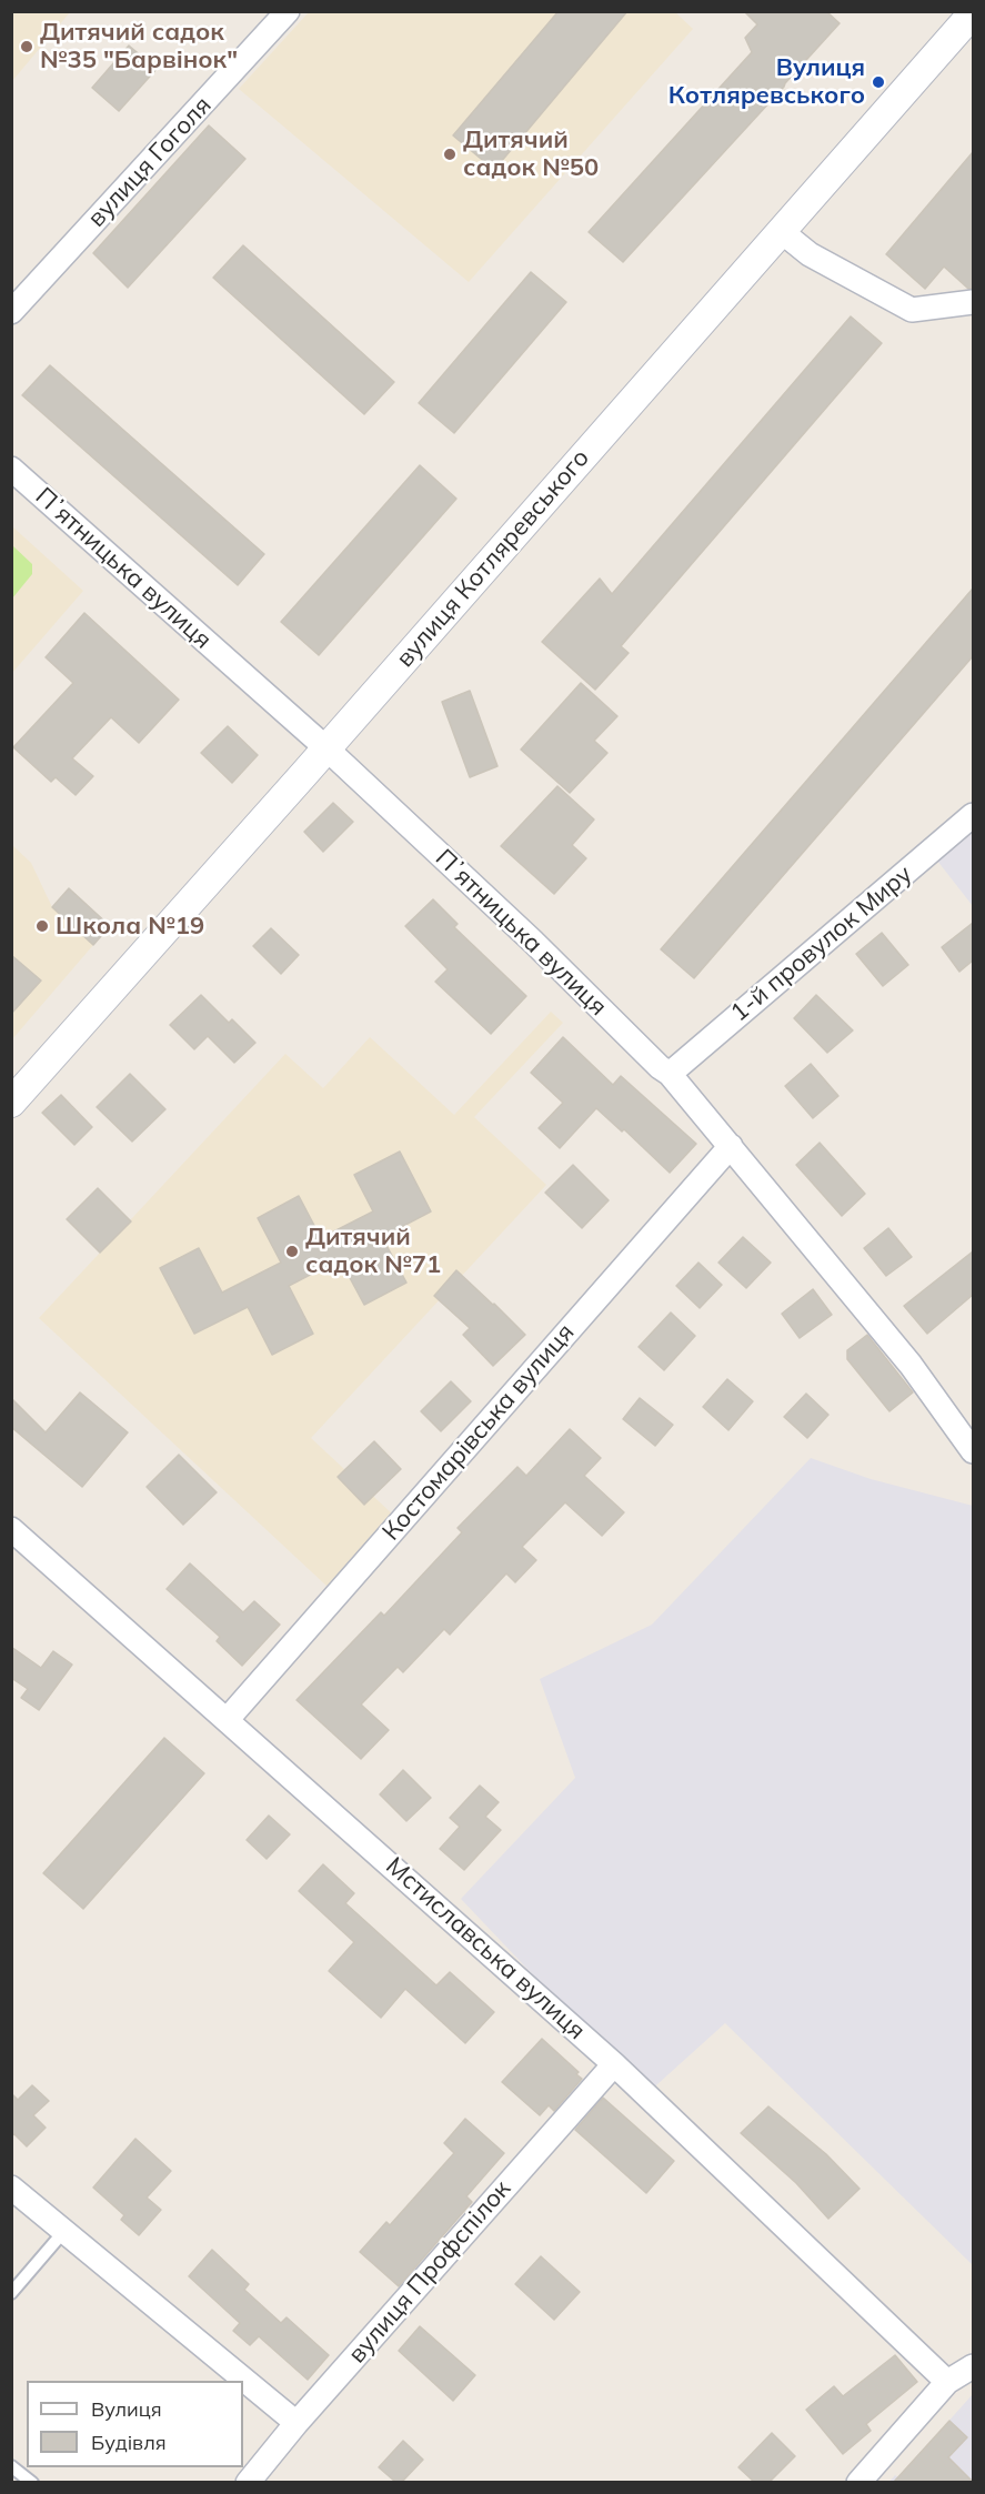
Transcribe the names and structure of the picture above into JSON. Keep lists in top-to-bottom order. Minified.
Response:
{"streets":{"street":["вулиця Гоголя","вулиця Котляревського","Пʼятницька вулиця","1-й провулок Миру","Костомарівська вулиця","Мстиславська вулиця","вулиця Профспілок"]},"crossings":[["вулиця Котляревського","Пʼятницька вулиця"],["Пʼятницька вулиця","1-й провулок Миру"],["Пʼятницька вулиця","Костомарівська вулиця"],["Костомарівська вулиця","Мстиславська вулиця"],["Мстиславська вулиця","вулиця Профспілок"]],"places":["Дитячий садок №35 \"Барвінок\"","Вулиця Котляревського","Дитячий садок №50","Школа №19","Дитячий садок №71"],"legend":["Вулиця","Будівля"]}
